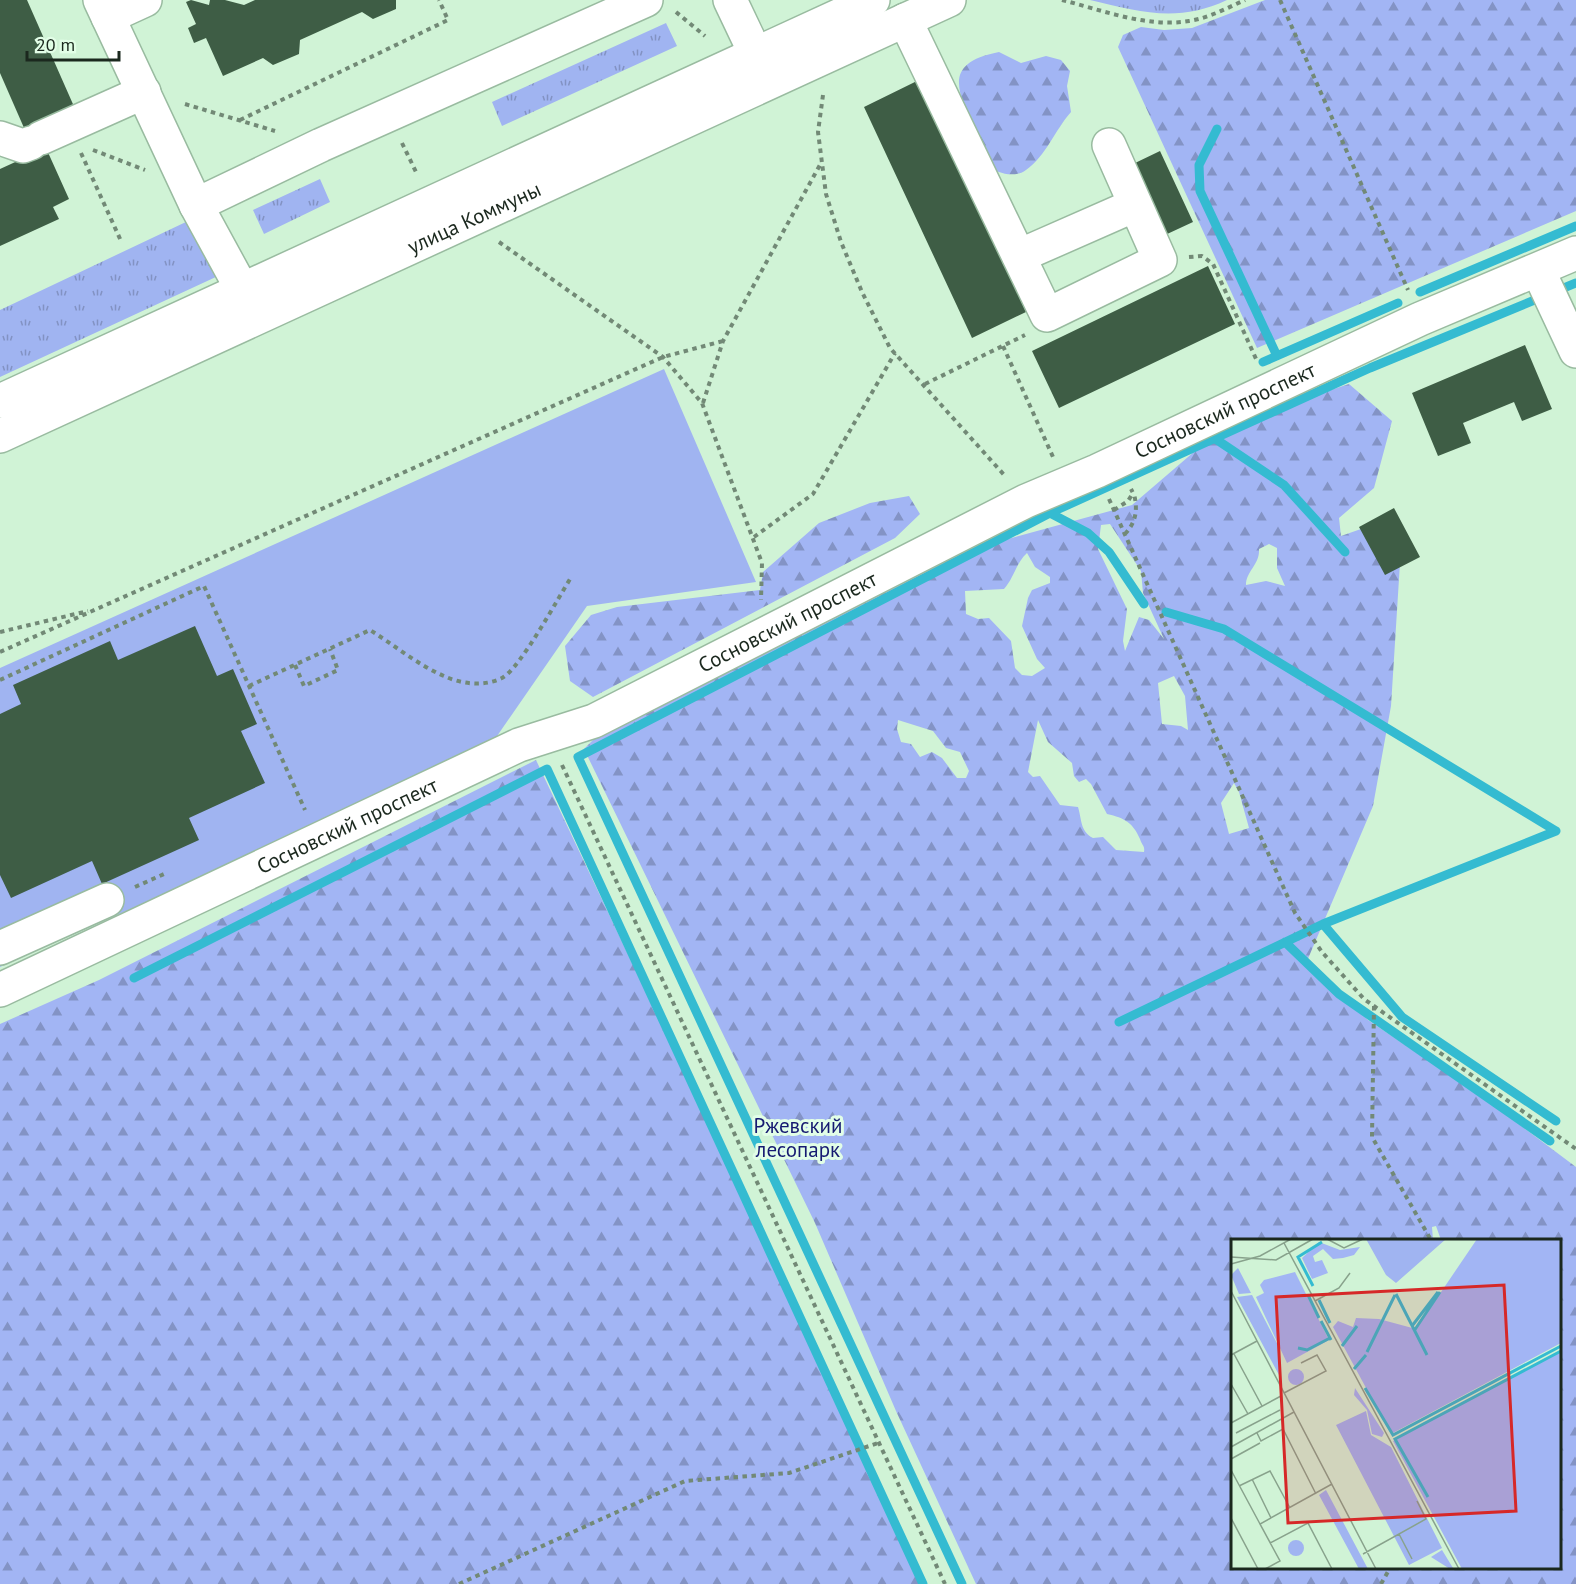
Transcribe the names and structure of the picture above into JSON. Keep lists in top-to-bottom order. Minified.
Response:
{"streets":{"street":["улица Коммуны","Сосновский проспект"]},"parks":["Ржевский лесопарк"],"scale_bar":"20 m"}
